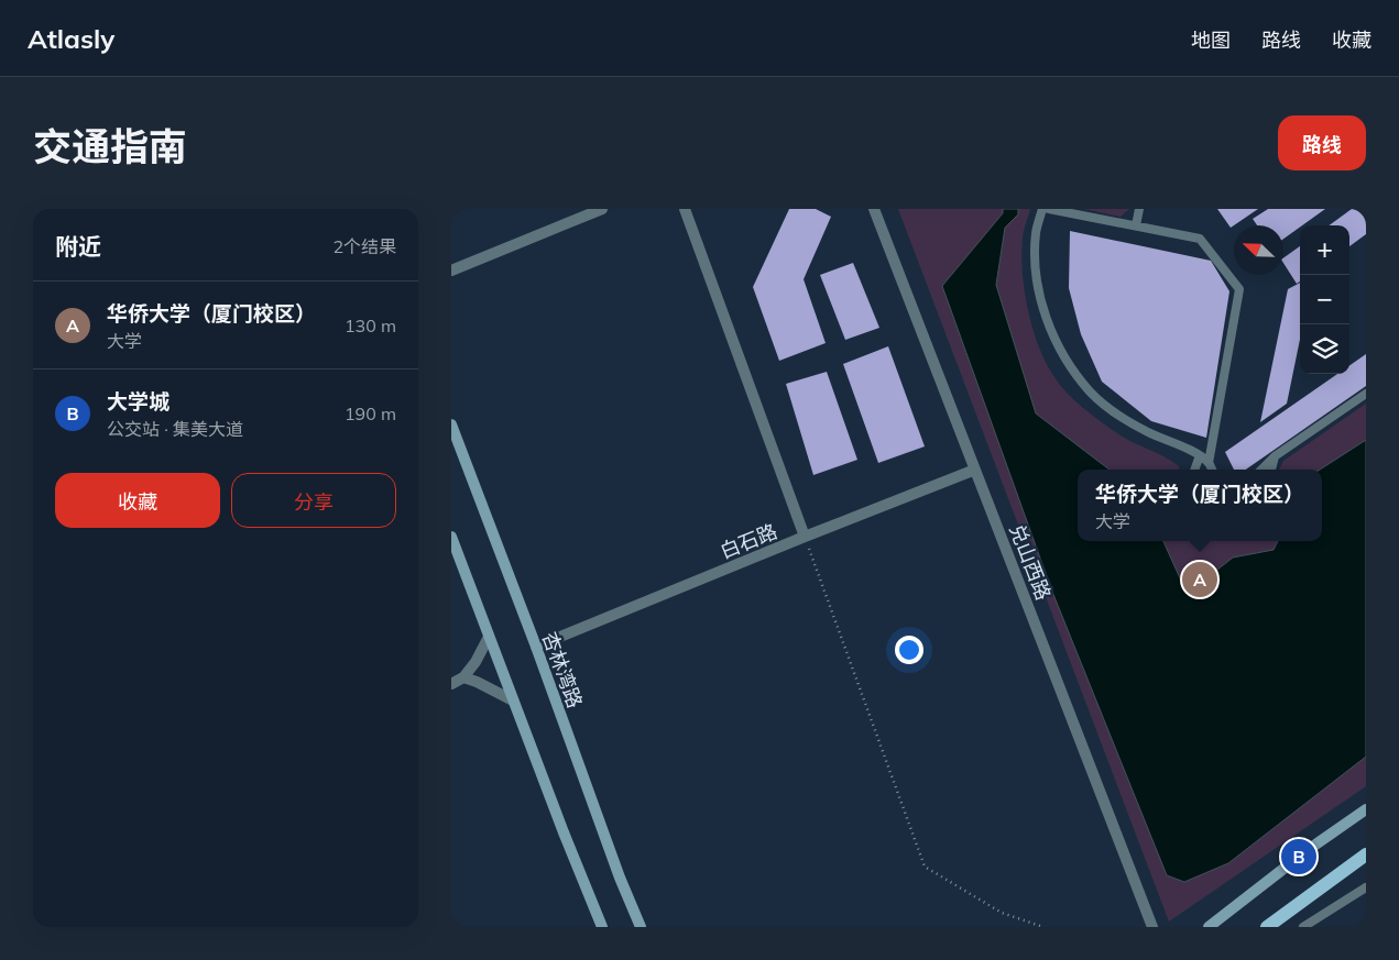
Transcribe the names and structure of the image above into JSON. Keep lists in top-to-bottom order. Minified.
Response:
{"streets":{"main road":["杏林湾路"],"street":["白石路","兑山西路"]},"crossings":[["白石路","兑山西路"],["白石路","杏林湾路"]],"north":"top left","page":{"header":"Atlasly","nav":["地图","路线","收藏"],"title":"交通指南","buttons":["路线",["收藏","分享"]],"heading":["附近","2个结果"],"map_buttons":["+","−"],"list":[{"mark":"A","name":"华侨大学（厦门校区）","note":"大学","value":"130 m"},{"mark":"B","name":"大学城","note":"公交站 · 集美大道","value":"190 m"}],"popup":["华侨大学（厦门校区）","大学"],"pins":["A","B"]}}
